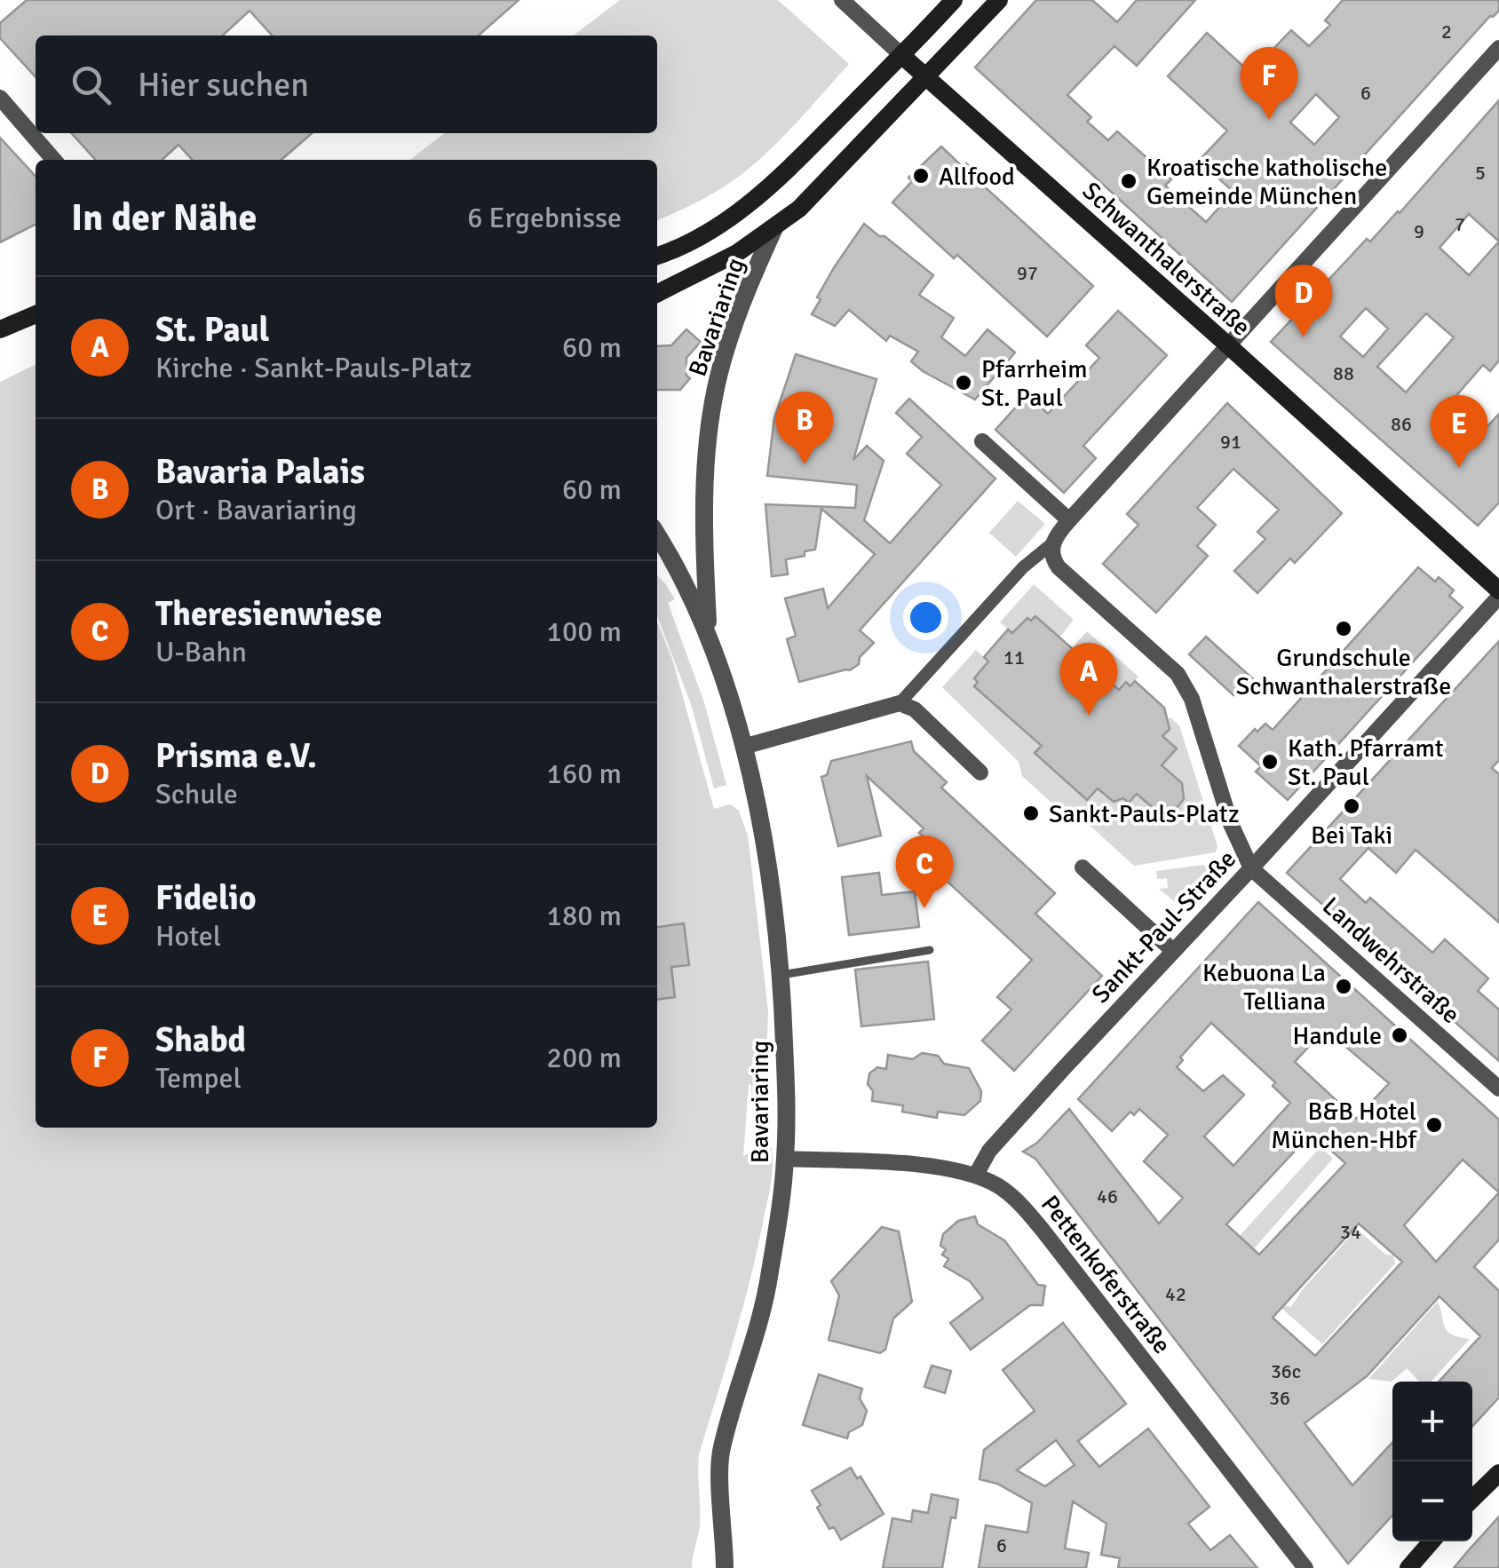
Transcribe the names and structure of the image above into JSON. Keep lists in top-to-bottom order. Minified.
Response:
{"streets":{"main road":["Schwanthalerstraße","Bavariaring"],"street":["Sankt-Paul-Straße","Landwehrstraße","Pettenkoferstraße"]},"crossings":[["Schwanthalerstraße","Bavariaring"],["Schwanthalerstraße","Sankt-Paul-Straße"],["Bavariaring","Pettenkoferstraße"],["Sankt-Paul-Straße","Landwehrstraße"],["Sankt-Paul-Straße","Pettenkoferstraße"]],"places":["Allfood","Kroatische katholische Gemeinde München","Pfarrheim St. Paul","Grundschule Schwanthalerstraße","Kath. Pfarramt St. Paul","Bei Taki","Sankt-Pauls-Platz","Kebuona La Telliana","Handule","B&B Hotel München-Hbf"],"house_numbers":["2","6","5","7","9","97","88","86","91","11","46","34","42","36c","36","6"],"page":{"search":"Hier suchen","pins":["F","D","B","E","A","C"],"heading":["In der Nähe","6 Ergebnisse"],"list":[{"mark":"A","name":"St. Paul","note":"Kirche · Sankt-Pauls-Platz","value":"60 m"},{"mark":"B","name":"Bavaria Palais","note":"Ort · Bavariaring","value":"60 m"},{"mark":"C","name":"Theresienwiese","note":"U-Bahn","value":"100 m"},{"mark":"D","name":"Prisma e.V.","note":"Schule","value":"160 m"},{"mark":"E","name":"Fidelio","note":"Hotel","value":"180 m"},{"mark":"F","name":"Shabd","note":"Tempel","value":"200 m"}],"map_buttons":["+","−"]}}
